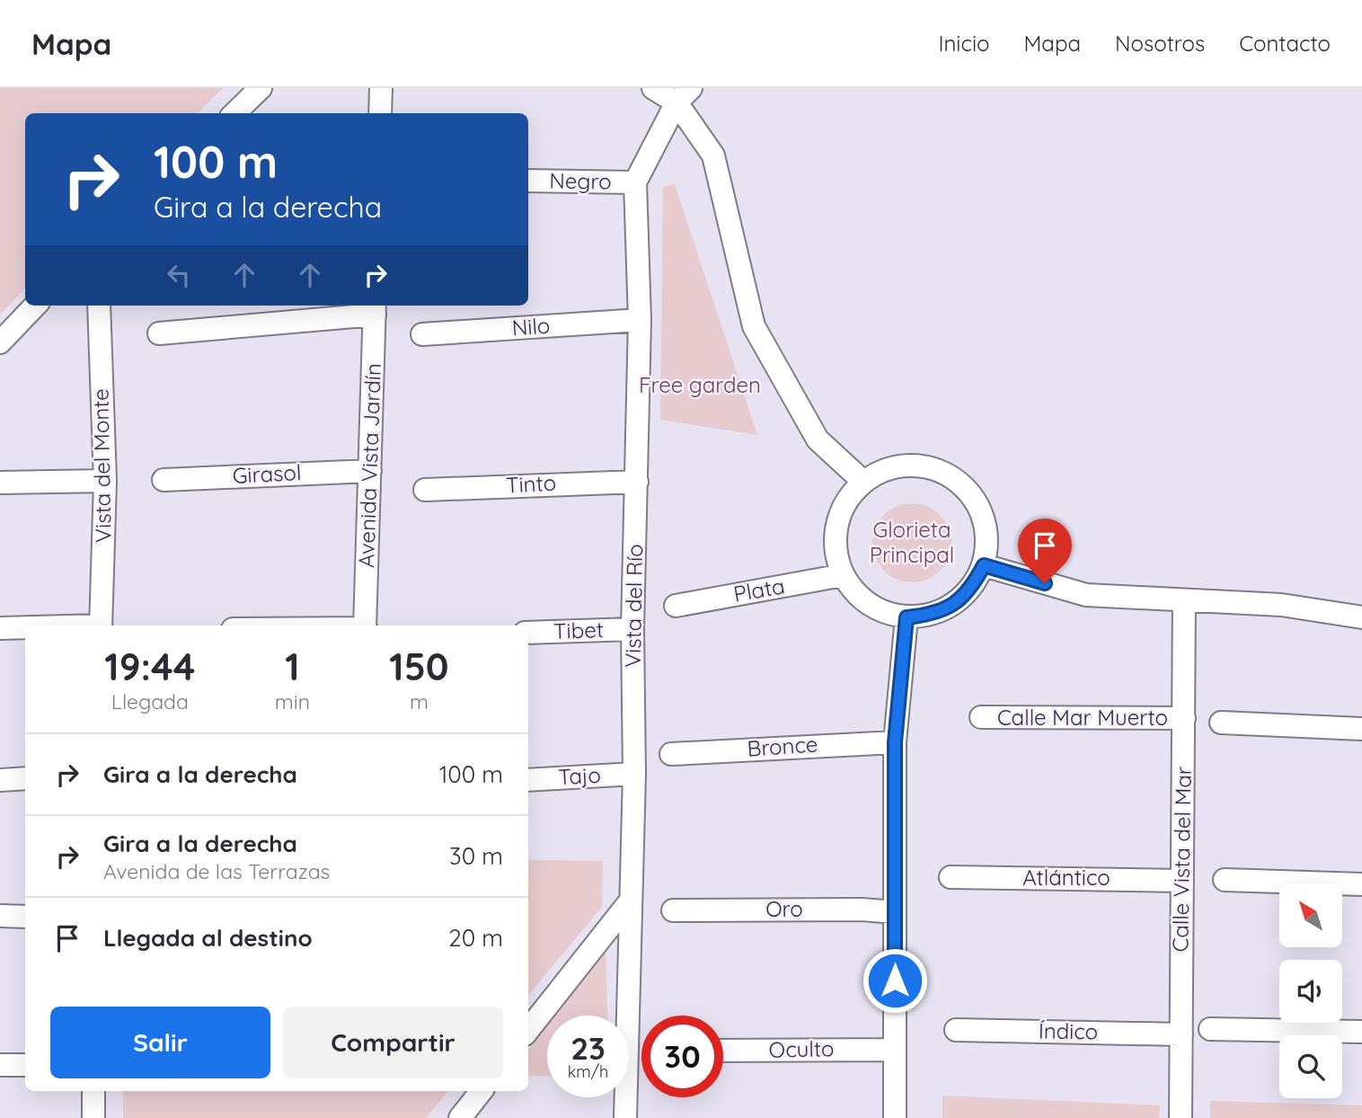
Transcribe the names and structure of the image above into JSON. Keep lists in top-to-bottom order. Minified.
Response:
{"streets":{"street":["Negro","Nilo","Vista del Monte","Avenida Vista Jardín","Girasol","Tinto","Plata","Vista del Río","Tibet","Calle Mar Muerto","Bronce","Tajo","Calle Vista del Mar","Atlántico","Oro","Índico","Oculto"]},"crossings":[["Negro","Vista del Río"],["Nilo","Vista del Río"],["Avenida Vista Jardín","Girasol"],["Tinto","Vista del Río"],["Vista del Río","Tibet"],["Vista del Río","Tajo"],["Calle Mar Muerto","Calle Vista del Mar"],["Calle Vista del Mar","Atlántico"],["Calle Vista del Mar","Índico"]],"parks":["Free garden","Glorieta Principal"],"north":"top left","page":{"header":"Mapa","nav":["Inicio","Mapa","Nosotros","Contacto"],"turn":["100 m","Gira a la derecha"],"eta":["19:44","Llegada","1","min","150","m"],"list":[{"name":"Gira a la derecha","value":"100 m"},{"name":"Gira a la derecha","note":"Avenida de las Terrazas","value":"30 m"},{"name":"Llegada al destino","value":"20 m"}],"buttons":["Salir","Compartir"],"speed":"23 km/h","limit":"30"}}
